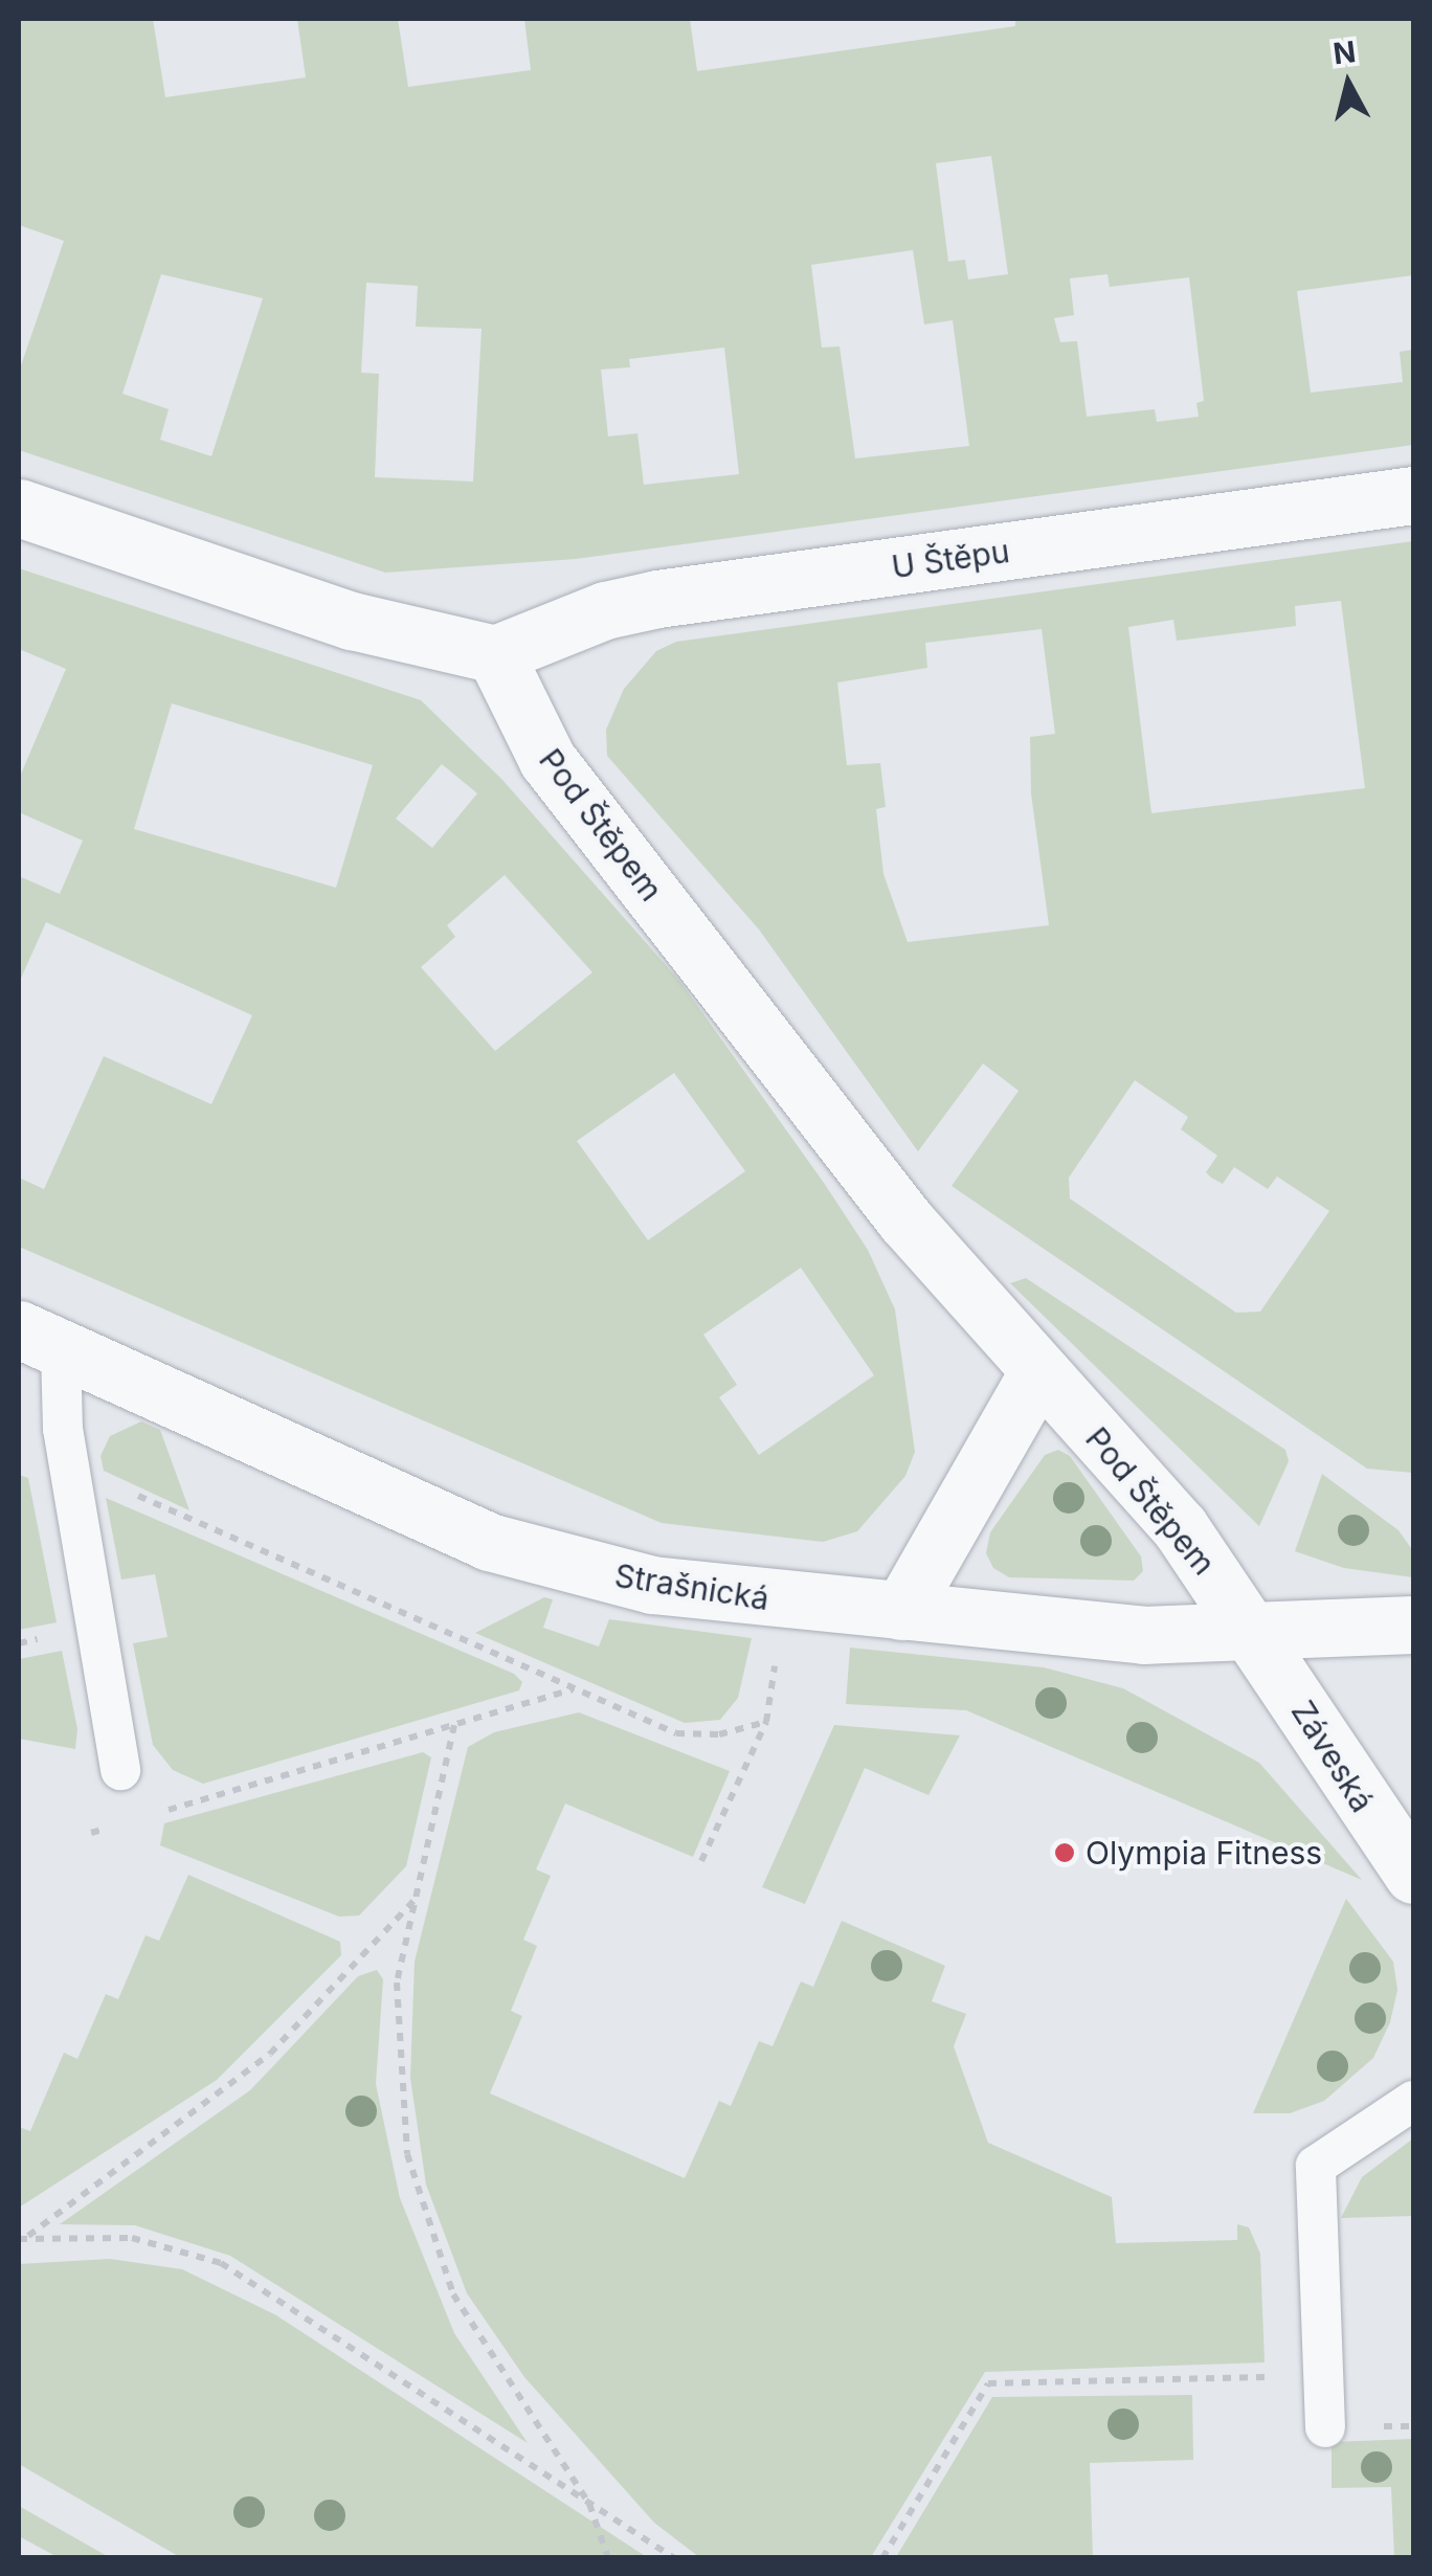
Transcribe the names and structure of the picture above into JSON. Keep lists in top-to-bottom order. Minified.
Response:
{"streets":{"street":["U Štěpu","Pod Štěpem","Strašnická","Záveská"]},"crossings":[["U Štěpu","Pod Štěpem"],["Pod Štěpem","Strašnická"],["Pod Štěpem","Záveská"],["Strašnická","Záveská"]],"places":["Olympia Fitness"],"north":"top"}
